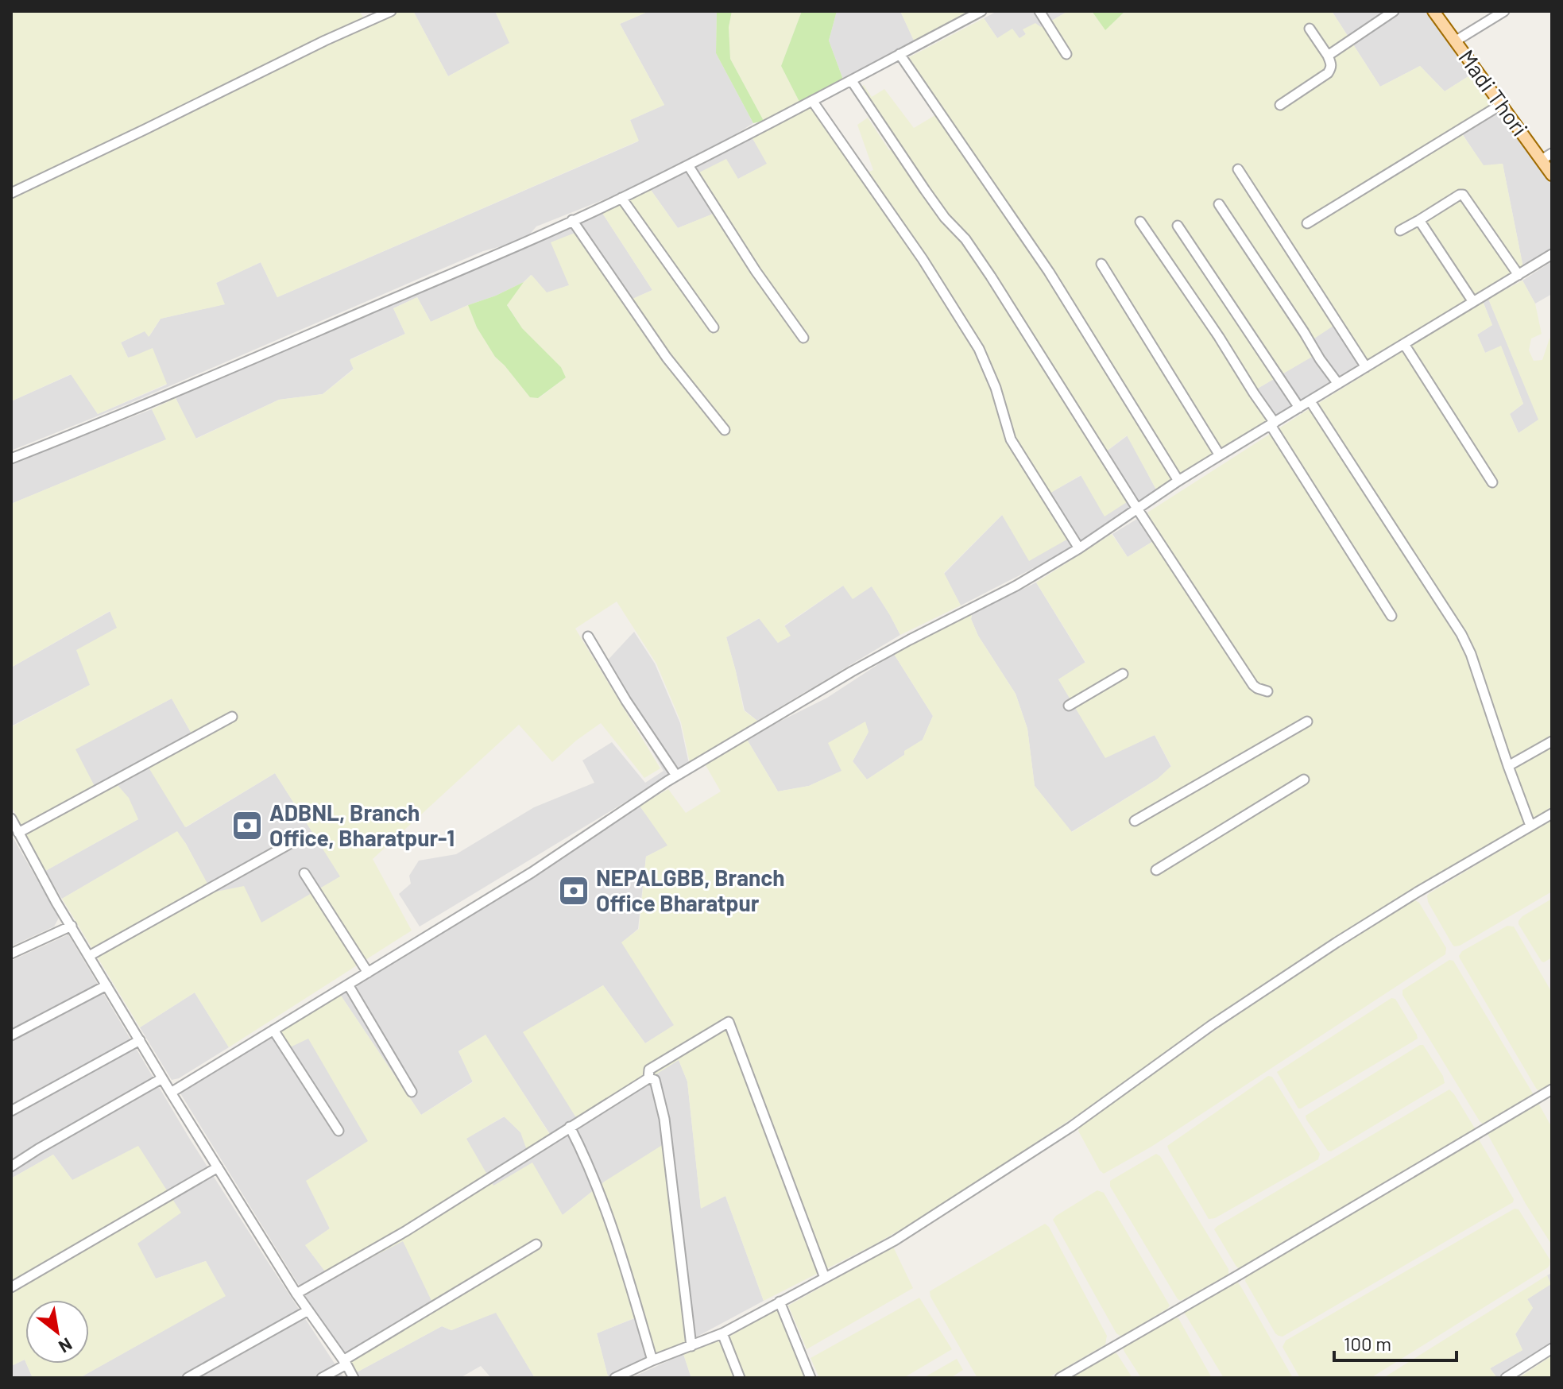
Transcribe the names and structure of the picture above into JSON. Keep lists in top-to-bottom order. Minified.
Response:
{"streets":{"main road":["Madi Thori"]},"places":{"bank":["ADBNL, Branch Office, Bharatpur-1","NEPALGBB, Branch Office Bharatpur"]},"scale_bar":"100 m","north":"bottom right"}
